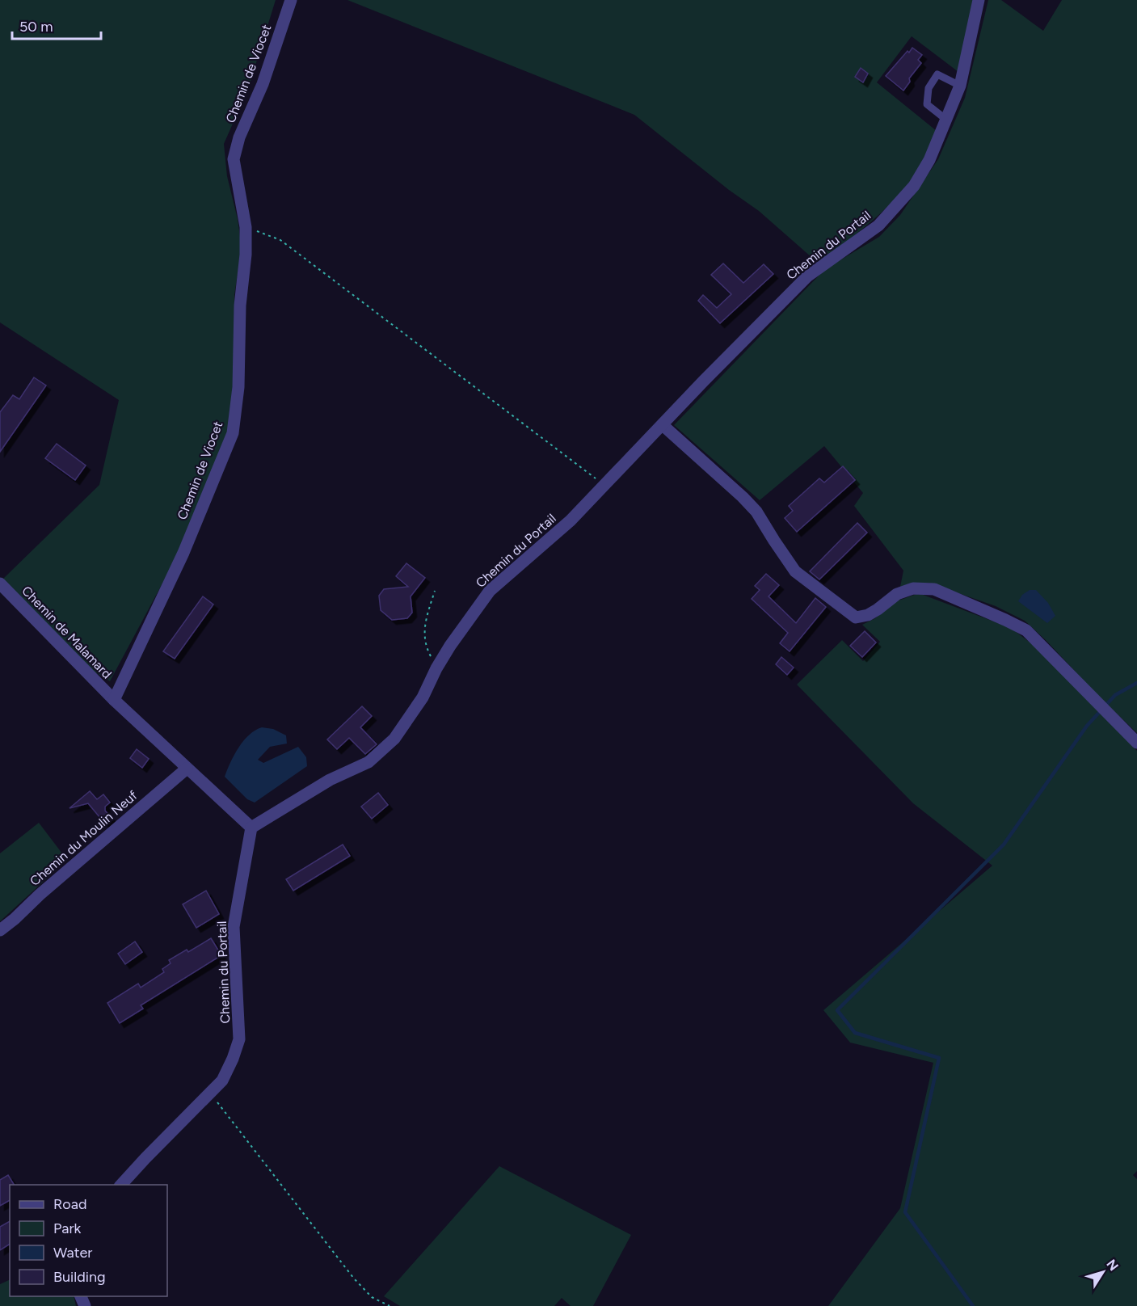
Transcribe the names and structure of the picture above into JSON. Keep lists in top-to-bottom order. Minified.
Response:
{"streets":{"street":["Chemin de Viocet","Chemin du Portail","Chemin de Malamard","Chemin du Moulin Neuf"]},"crossings":[["Chemin de Viocet","Chemin de Malamard"]],"legend":["Road","Park","Water","Building"],"scale_bar":"50 m","north":"top right"}
